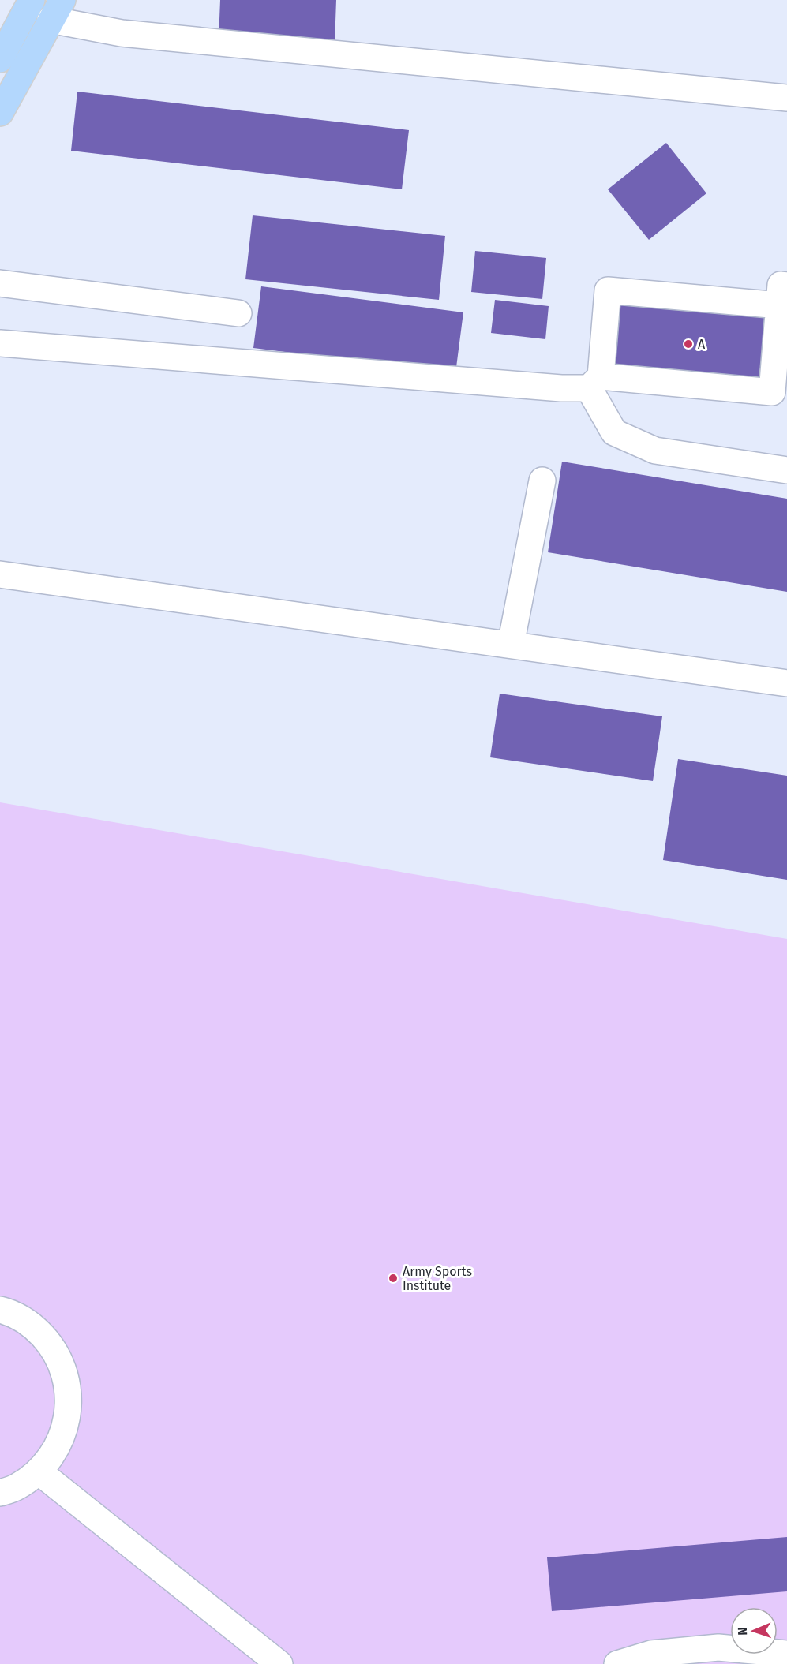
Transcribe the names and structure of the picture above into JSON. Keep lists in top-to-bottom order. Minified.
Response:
{"places":["A","Army Sports Institute"],"north":"left"}
